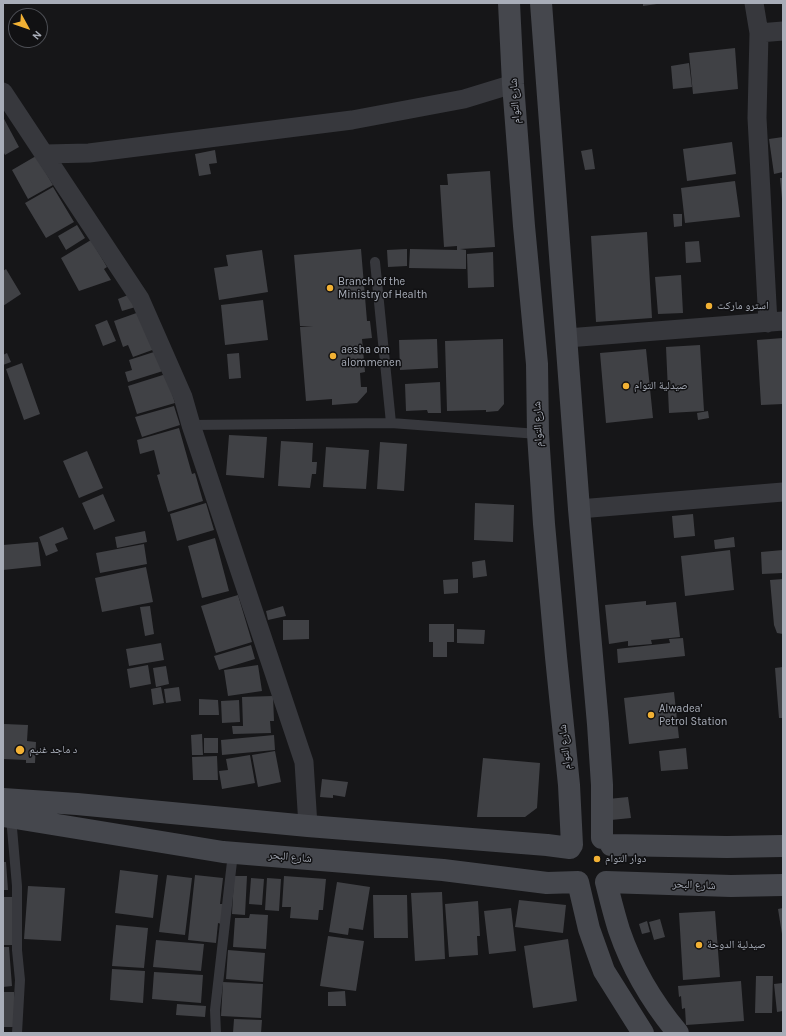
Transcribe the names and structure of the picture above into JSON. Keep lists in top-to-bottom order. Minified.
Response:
{"streets":{"main road":["شارع التوام","شارع البحر"]},"crossings":[["شارع التوام","شارع البحر"]],"places":["Branch of the Ministry of Health","استرو ماركت","aesha om alommenen","صيدلية التوام","Alwadea' Petrol Station","د ماجد غنيم","دوار التوام","صيدلية الدوحة"],"north":"bottom right"}
